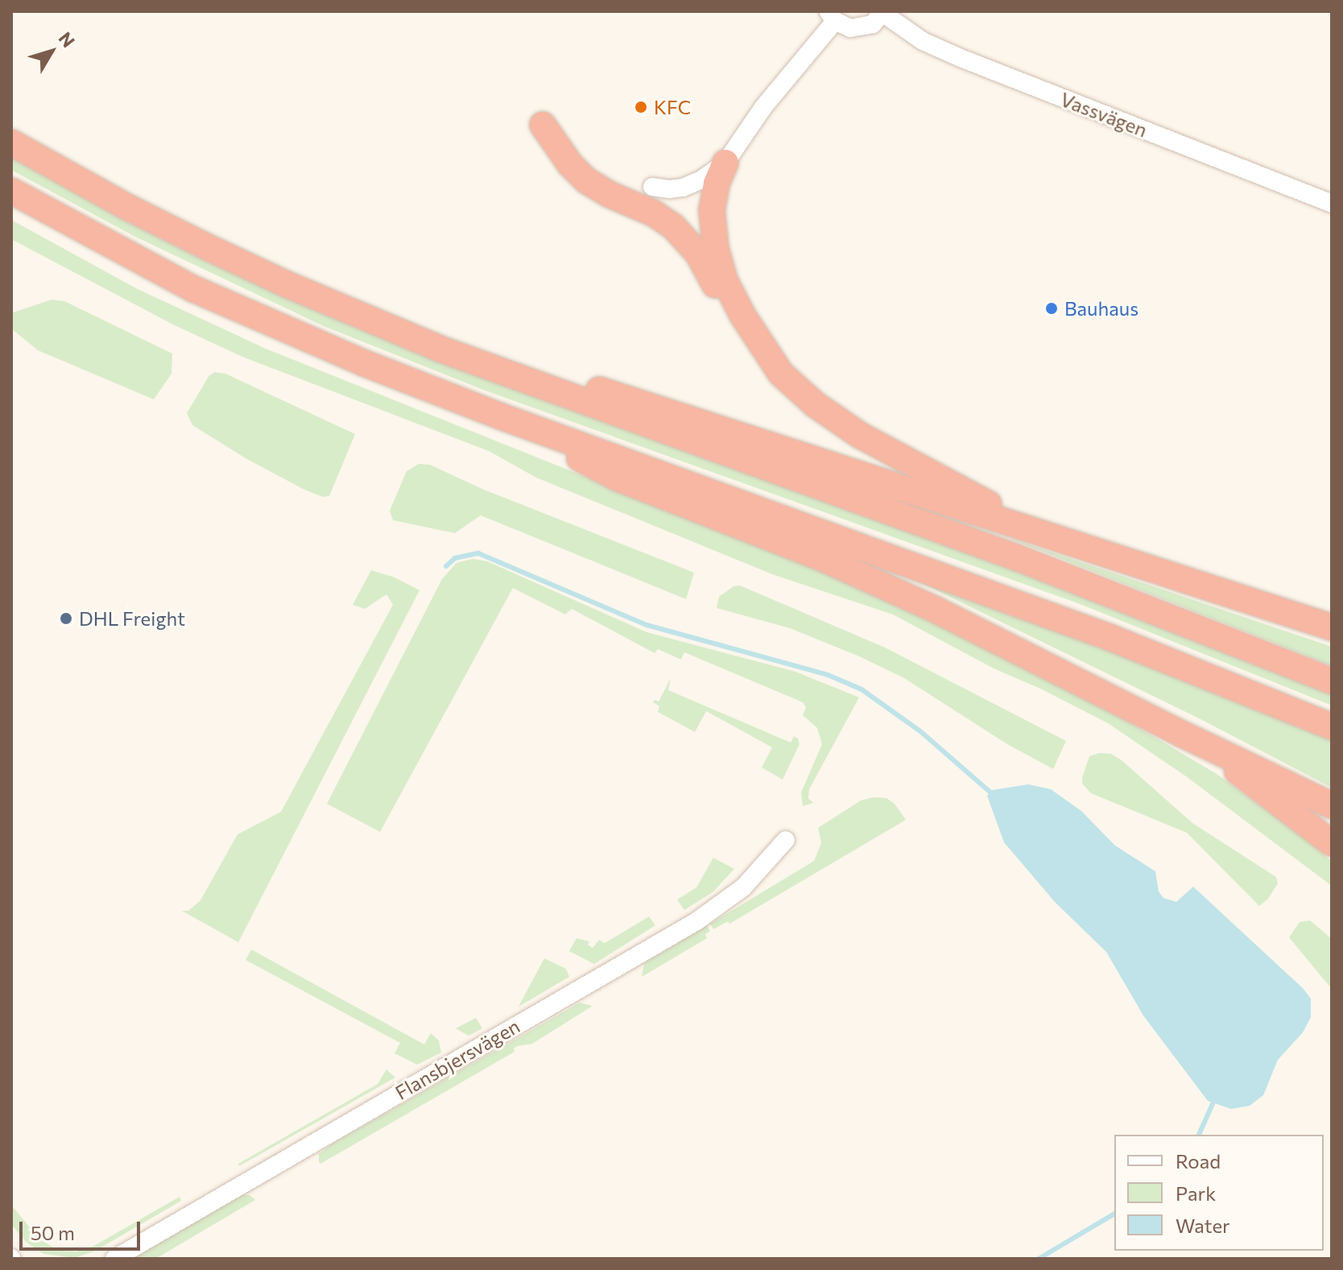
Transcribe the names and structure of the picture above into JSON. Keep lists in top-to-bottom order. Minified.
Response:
{"streets":{"street":["Vassvägen","Flansbjersvägen"]},"places":["KFC","Bauhaus","DHL Freight"],"legend":["Road","Park","Water"],"scale_bar":"50 m","north":"top right"}
